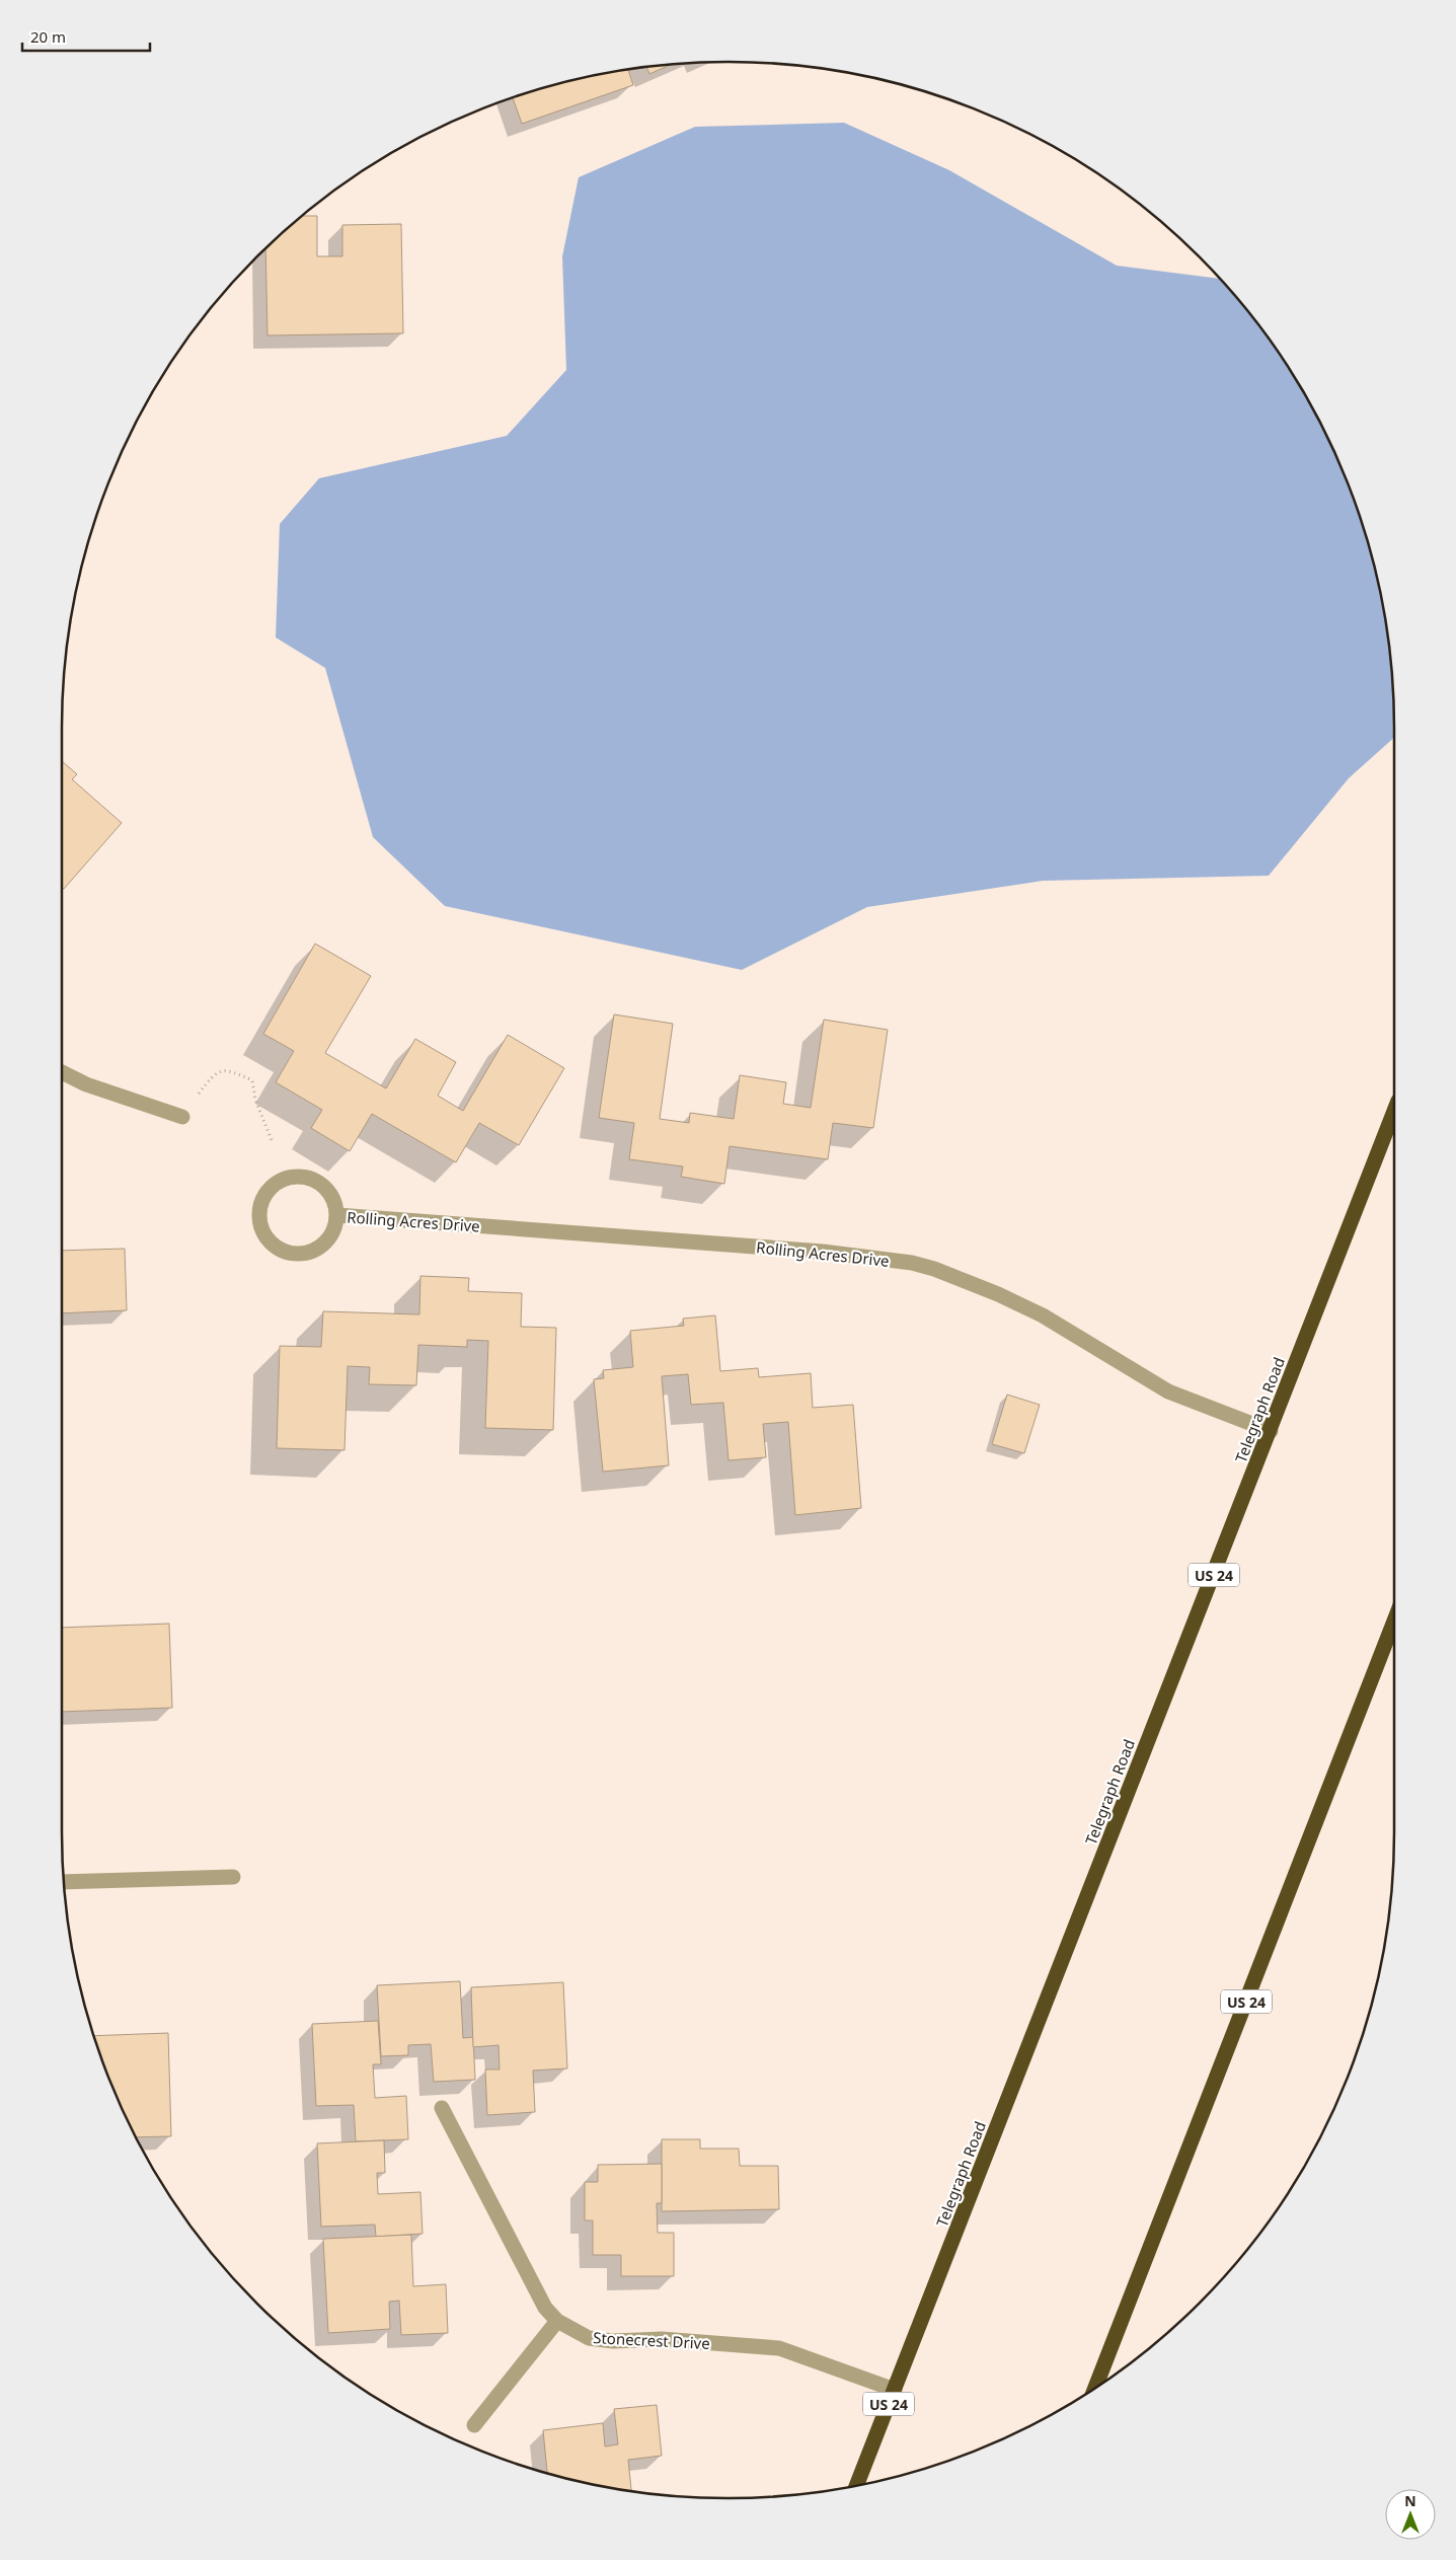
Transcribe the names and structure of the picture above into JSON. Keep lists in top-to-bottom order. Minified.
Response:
{"streets":{"highway":["Telegraph Road","US 24"],"street":["Rolling Acres Drive","Stonecrest Drive"]},"crossings":[["Rolling Acres Drive","Telegraph Road"],["Telegraph Road","Stonecrest Drive"]],"scale_bar":"20 m","north":"top"}
